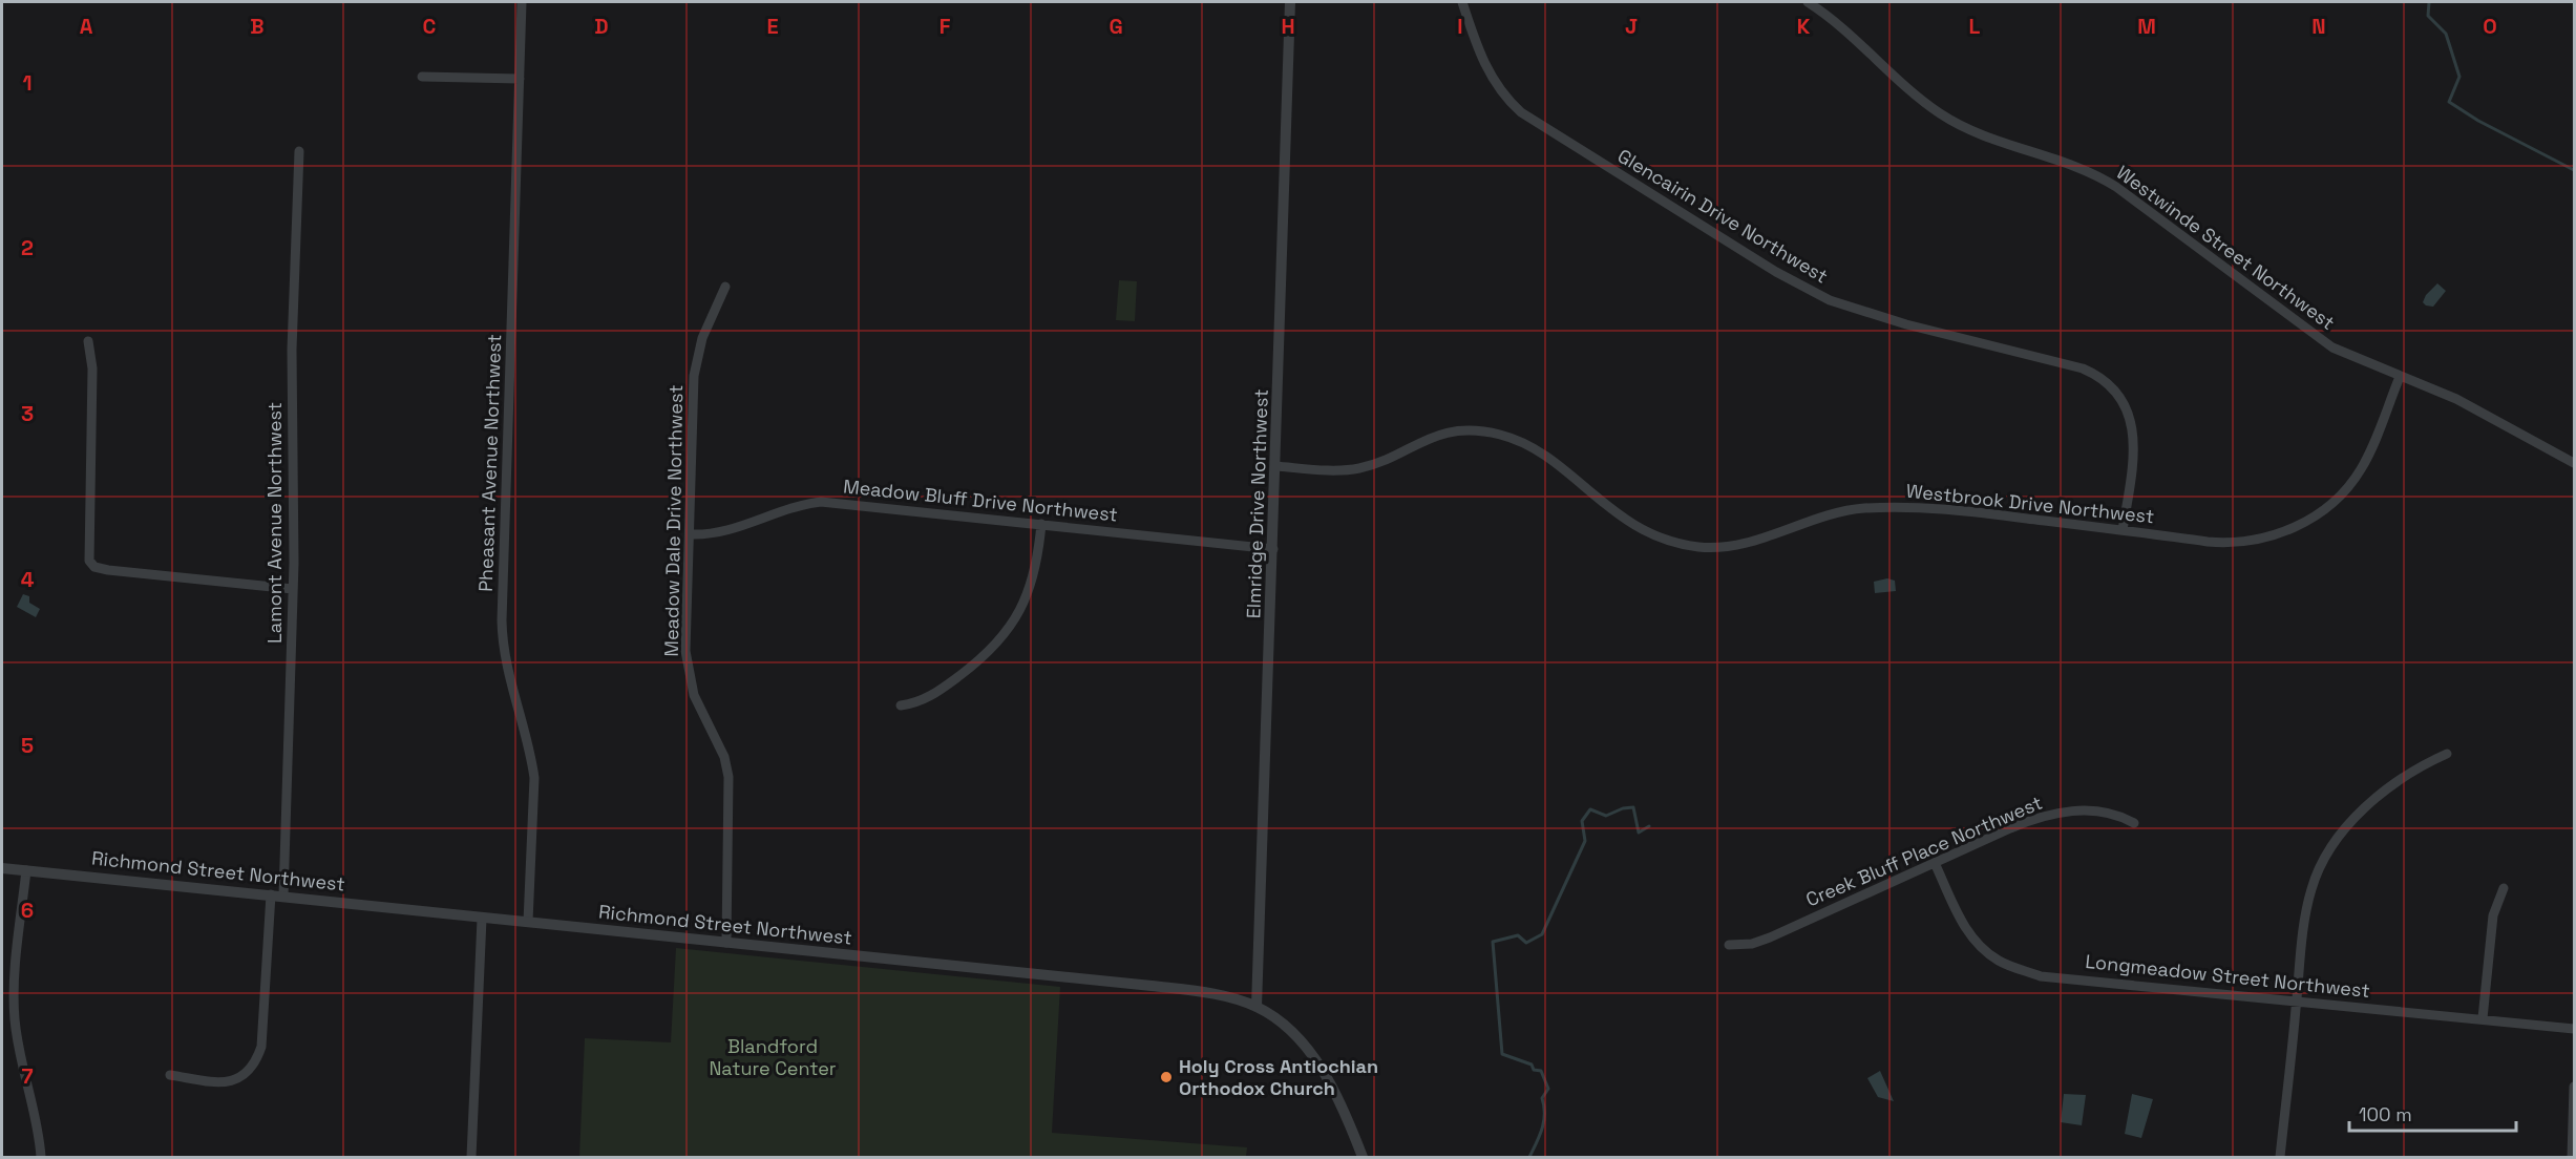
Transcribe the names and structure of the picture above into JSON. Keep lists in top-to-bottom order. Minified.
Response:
{"streets":{"street":["Glencairin Drive Northwest","Westwinde Street Northwest","Pheasant Avenue Northwest","Meadow Bluff Drive Northwest","Elmridge Drive Northwest","Westbrook Drive Northwest","Meadow Dale Drive Northwest","Lamont Avenue Northwest","Creek Bluff Place Northwest","Richmond Street Northwest","Longmeadow Street Northwest"]},"crossings":[["Glencairin Drive Northwest","Westbrook Drive Northwest"],["Westwinde Street Northwest","Westbrook Drive Northwest"],["Pheasant Avenue Northwest","Richmond Street Northwest"],["Meadow Bluff Drive Northwest","Elmridge Drive Northwest"],["Meadow Bluff Drive Northwest","Meadow Dale Drive Northwest"],["Elmridge Drive Northwest","Westbrook Drive Northwest"],["Elmridge Drive Northwest","Richmond Street Northwest"],["Meadow Dale Drive Northwest","Richmond Street Northwest"],["Lamont Avenue Northwest","Richmond Street Northwest"],["Creek Bluff Place Northwest","Longmeadow Street Northwest"]],"parks":["Blandford Nature Center"],"places":["Holy Cross Antiochian Orthodox Church"],"scale_bar":"100 m","grid":{"columns":["A","B","C","D","E","F","G","H","I","J","K","L","M","N","O"],"rows":["1","2","3","4","5","6","7"]}}
